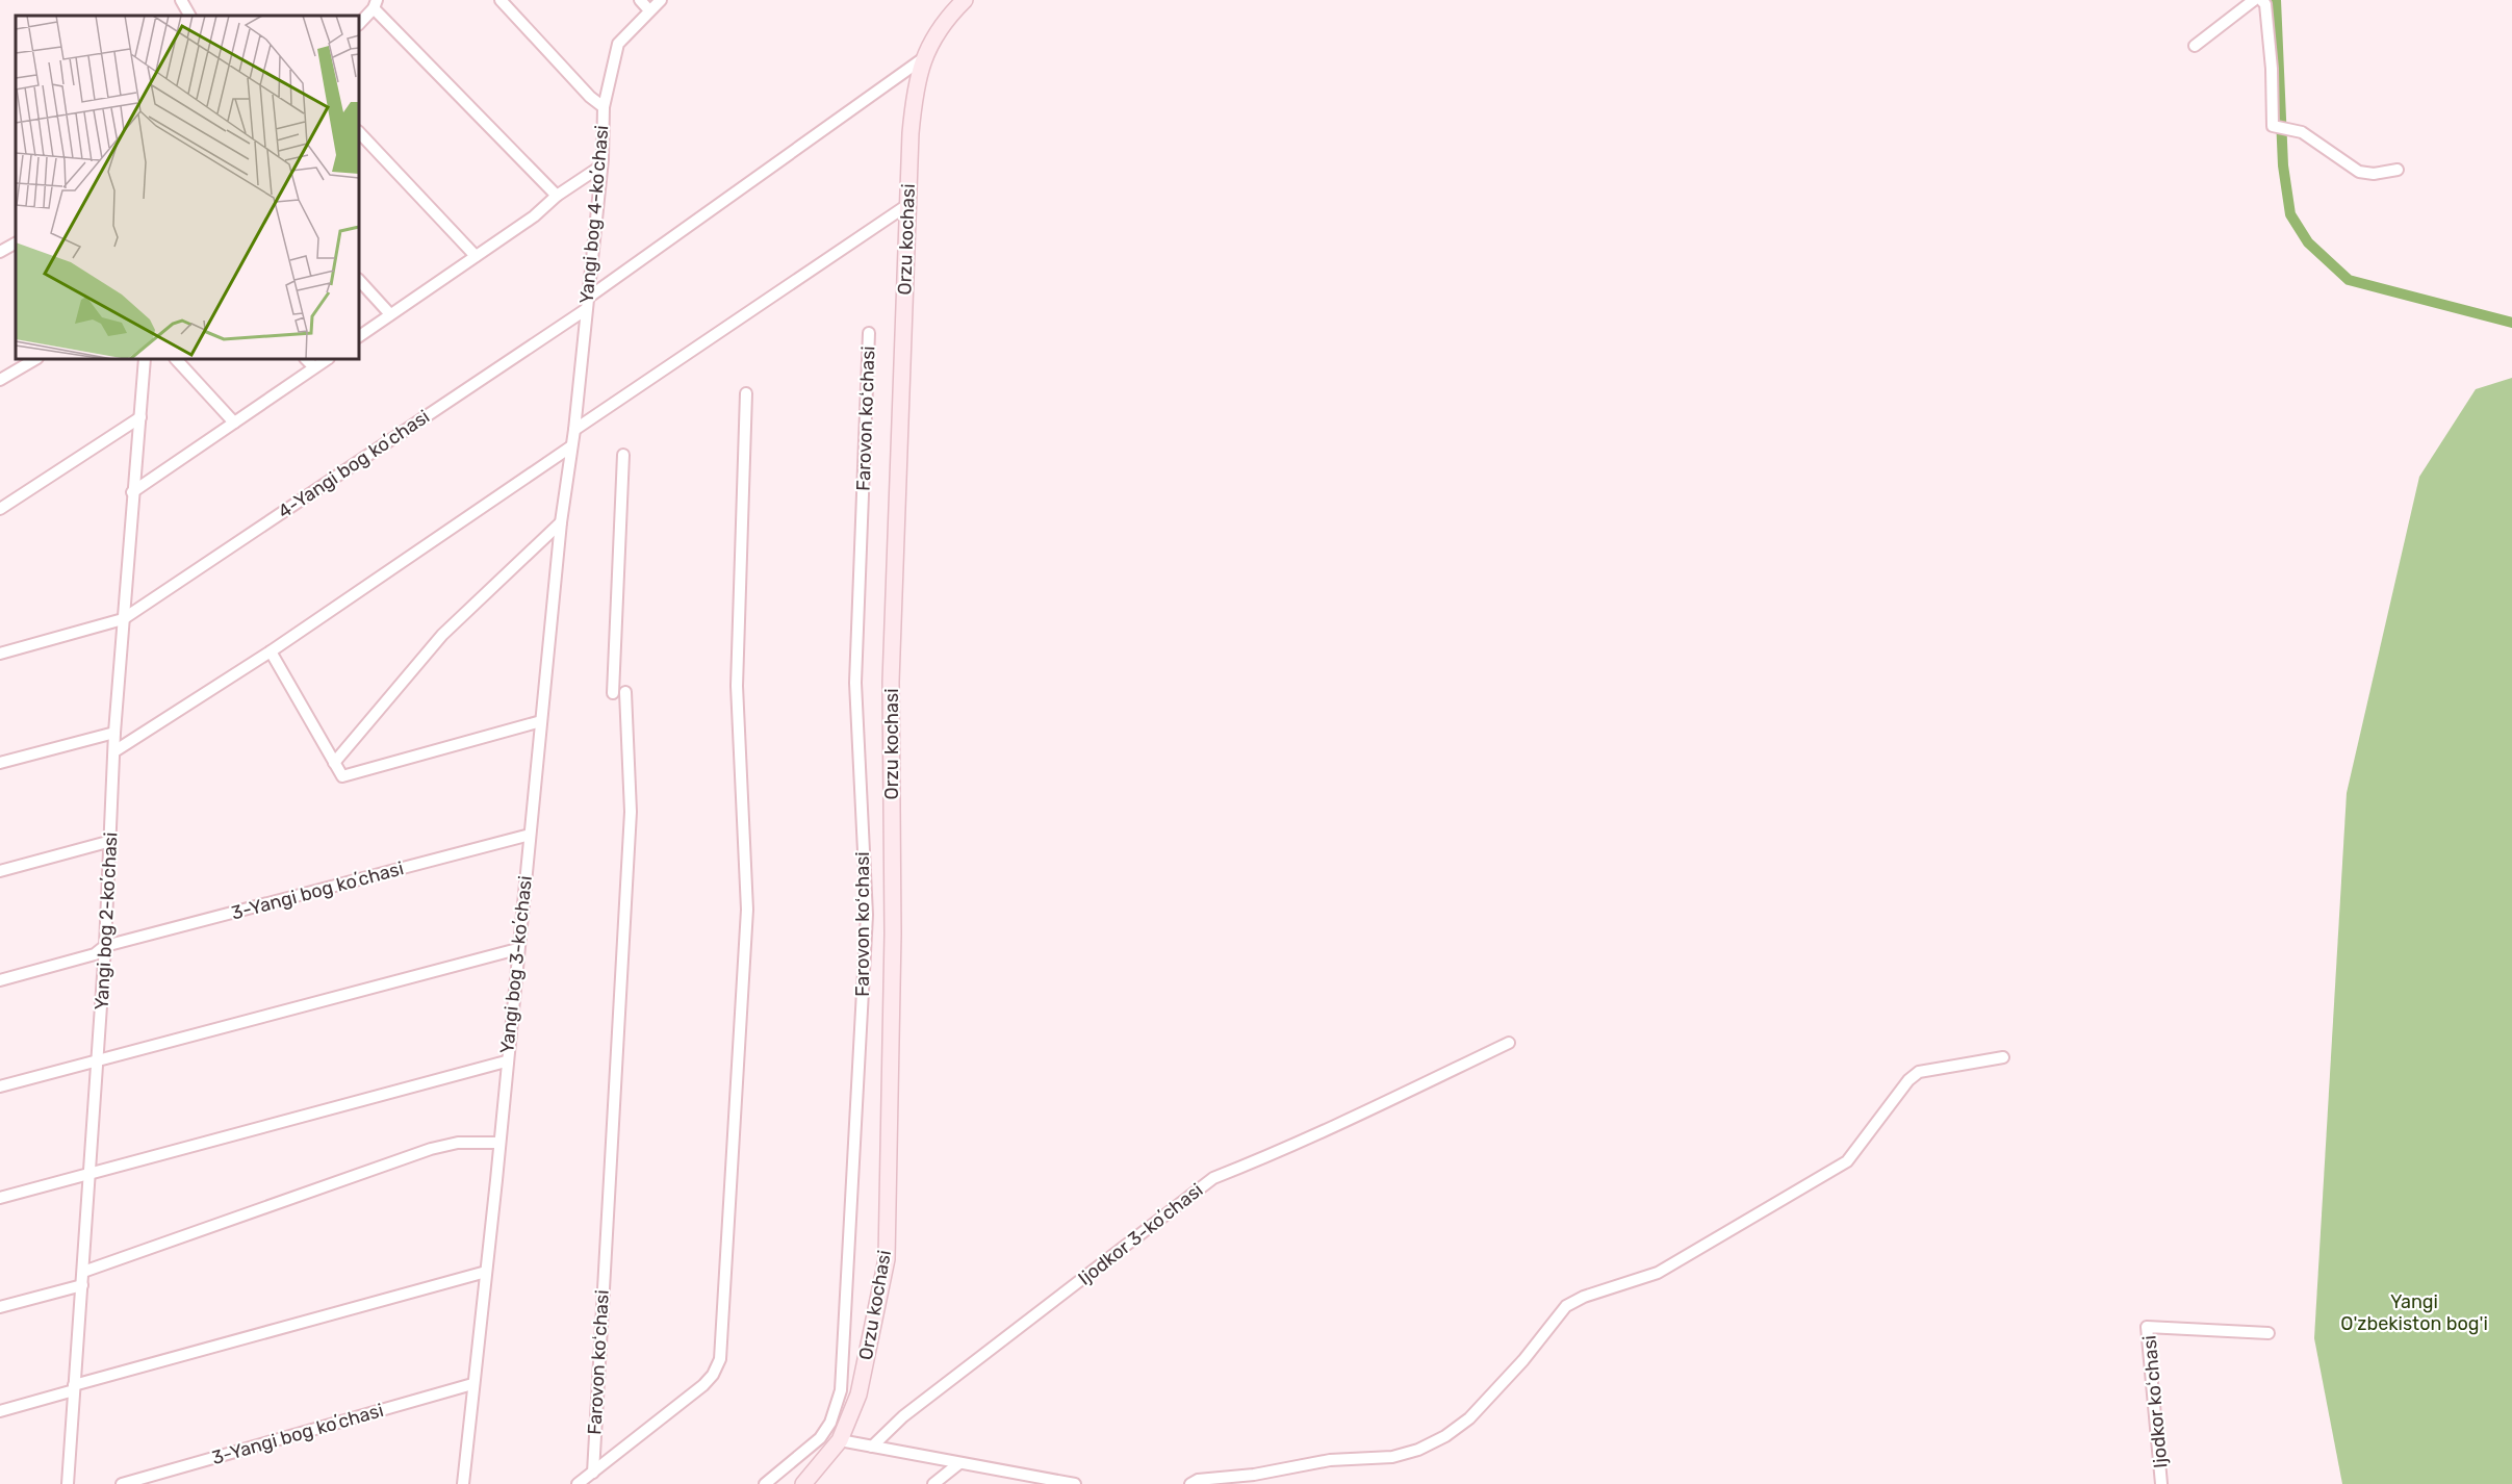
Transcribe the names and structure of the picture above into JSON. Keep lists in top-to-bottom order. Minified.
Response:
{"streets":{"main road":["Orzu kochasi"],"street":["Yangi bog 4-koʼchasi","Farovon koʻchasi","4-Yangi bog koʼchasi","3-Yangi bog koʼchasi","Yangi bog 2-koʼchasi","Yangi bog 3-koʼchasi","Ijodkor 3-koʼchasi","Ijodkor koʻchasi"]},"crossings":[["Yangi bog 4-koʼchasi","4-Yangi bog koʼchasi"],["Yangi bog 4-koʼchasi","Yangi bog 3-koʼchasi"],["4-Yangi bog koʼchasi","Yangi bog 2-koʼchasi"],["3-Yangi bog koʼchasi","Yangi bog 2-koʼchasi"],["3-Yangi bog koʼchasi","Yangi bog 3-koʼchasi"]],"parks":["Yangi O'zbekiston bog'i"]}
